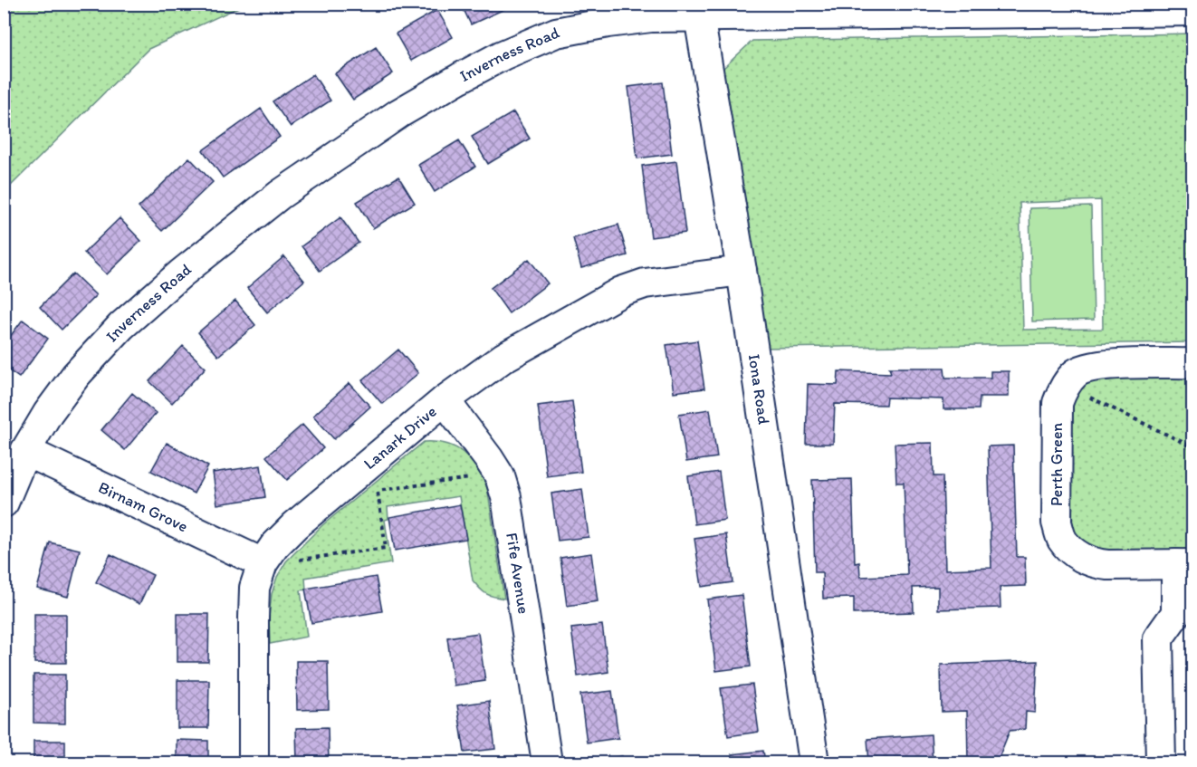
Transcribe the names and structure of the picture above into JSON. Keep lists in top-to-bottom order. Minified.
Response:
{"streets":{"street":["Inverness Road","Iona Road","Lanark Drive","Perth Green","Birnam Grove","Fife Avenue"]},"crossings":[["Inverness Road","Iona Road"],["Inverness Road","Birnam Grove"],["Iona Road","Lanark Drive"],["Lanark Drive","Birnam Grove"],["Lanark Drive","Fife Avenue"]]}
